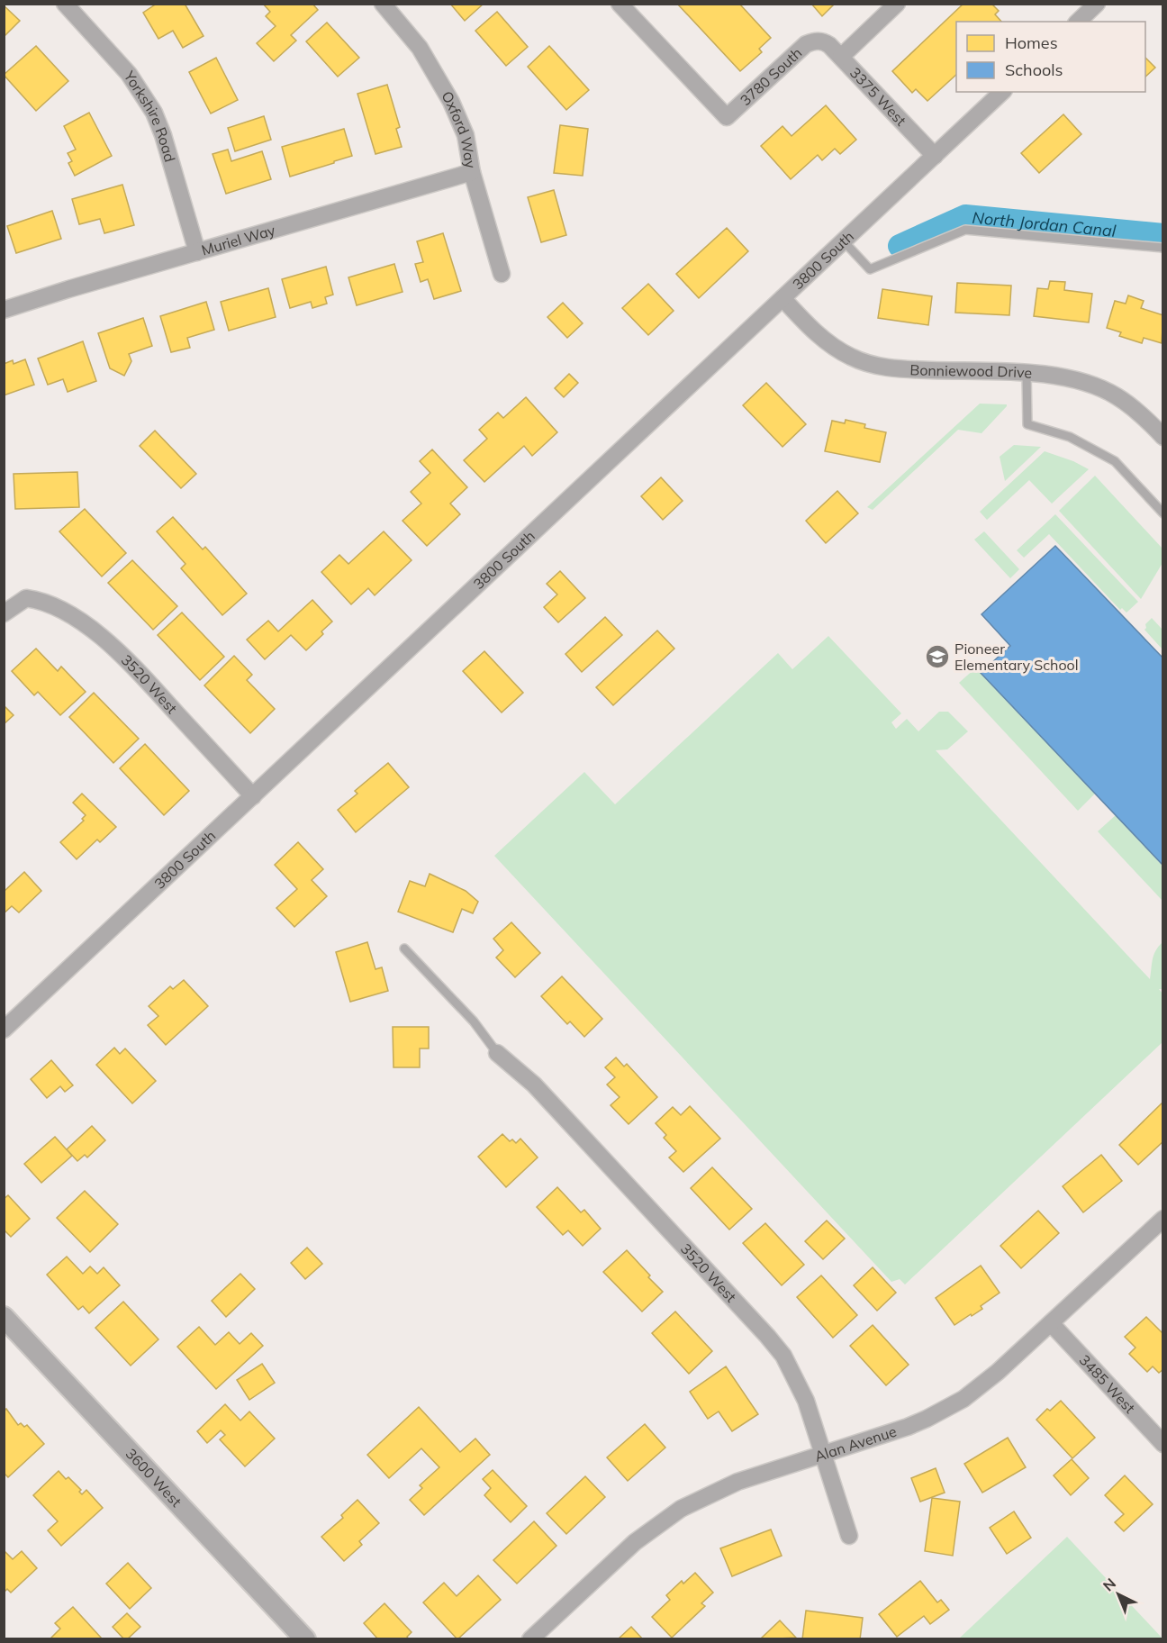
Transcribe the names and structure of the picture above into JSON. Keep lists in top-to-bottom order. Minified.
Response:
{"streets":{"street":["3780 South","3375 West","Yorkshire Road","Oxford Way","Muriel Way","3800 South","Bonniewood Drive","3520 West","3485 West","Alan Avenue","3600 West"]},"crossings":[["3780 South","3375 West"],["3375 West","3800 South"],["Yorkshire Road","Muriel Way"],["Oxford Way","Muriel Way"],["3800 South","Bonniewood Drive"],["3800 South","3520 West"],["3520 West","Alan Avenue"],["3485 West","Alan Avenue"]],"water":["North Jordan Canal"],"places":{"school or university":["Pioneer Elementary School"]},"legend":["Homes","Schools"],"north":"top left"}
